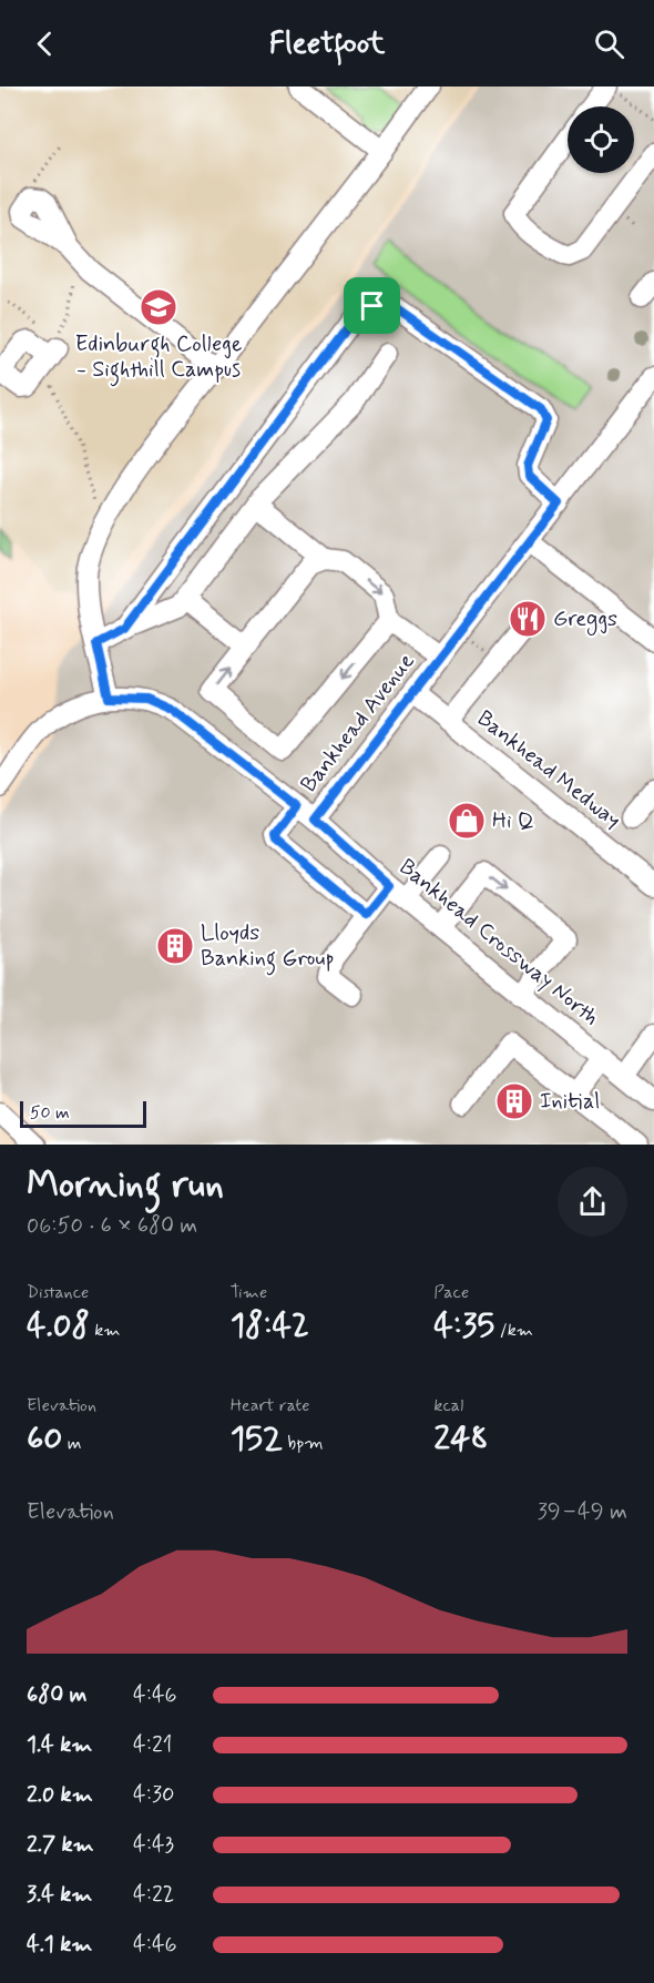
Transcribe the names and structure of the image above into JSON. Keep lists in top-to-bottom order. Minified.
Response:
{"streets":{"street":["Bankhead Avenue","Bankhead Medway","Bankhead Crossway North"]},"crossings":[["Bankhead Avenue","Bankhead Medway"],["Bankhead Avenue","Bankhead Crossway North"]],"places":{"school or university":["Edinburgh College - Sighthill Campus"],"restaurant":["Greggs"],"shop":["Hi Q"],"building":["Lloyds Banking Group","Initial"]},"scale_bar":"50 m","page":{"header":"Fleetfoot","scale":"50 m","heading":["Morning run","06:50 · 6 × 680 m"],"stats":[["Distance","4.08 km"],["Time","18:42"],["Pace","4:35 /km"],["Elevation","60 m"],["Heart rate","152 bpm"],["kcal","248"]],"chart":["Elevation","39–49 m"],"list":[{"name":"680 m","note":"4:46"},{"name":"1.4 km","note":"4:21"},{"name":"2.0 km","note":"4:30"},{"name":"2.7 km","note":"4:43"},{"name":"3.4 km","note":"4:22"},{"name":"4.1 km","note":"4:46"}]}}
